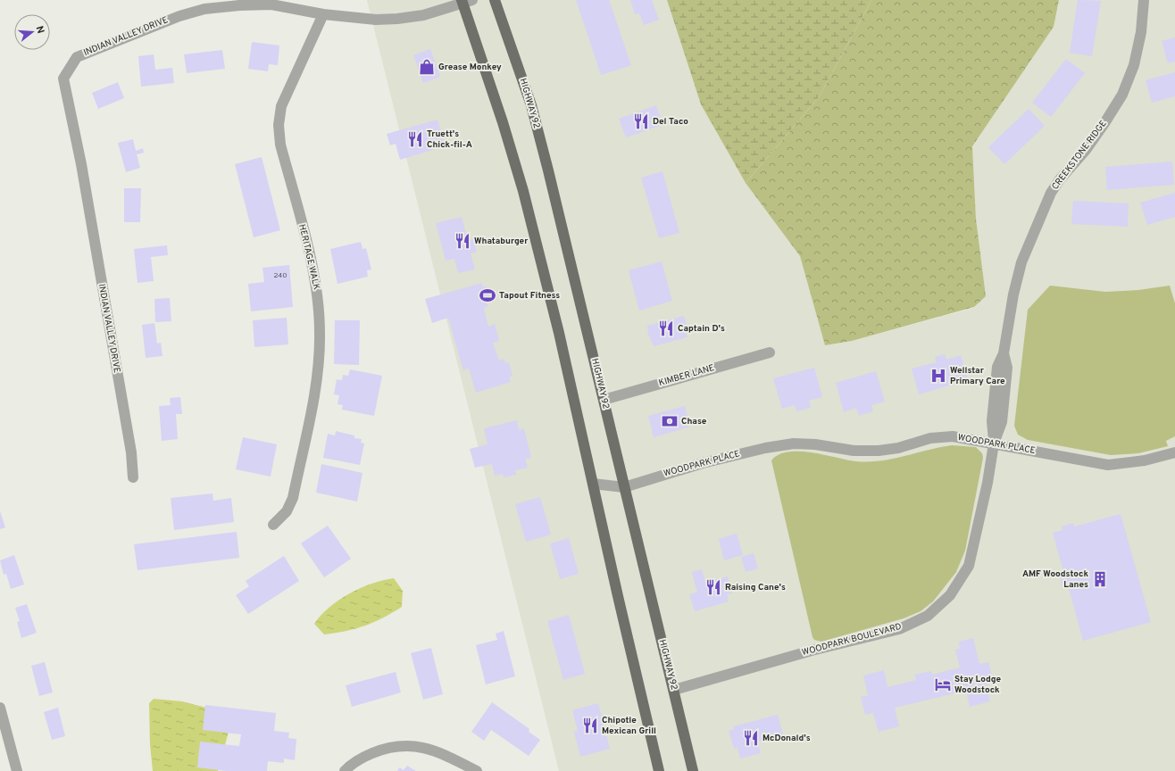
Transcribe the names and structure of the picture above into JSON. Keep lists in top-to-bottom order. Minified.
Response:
{"streets":{"main road":["HIGHWAY 92"],"street":["INDIAN VALLEY DRIVE","CREEKSTONE RIDGE","HERITAGE WALK","KIMBER LANE","WOODPARK PLACE","WOODPARK BOULEVARD"]},"crossings":[["INDIAN VALLEY DRIVE","HERITAGE WALK"],["HIGHWAY 92","KIMBER LANE"],["HIGHWAY 92","WOODPARK PLACE"],["HIGHWAY 92","WOODPARK BOULEVARD"],["CREEKSTONE RIDGE","WOODPARK PLACE"],["CREEKSTONE RIDGE","WOODPARK BOULEVARD"],["WOODPARK PLACE","WOODPARK BOULEVARD"]],"places":{"shop":["Grease Monkey"],"restaurant":["Del Taco","Truett's Chick-fil-A","Whataburger","Captain D's","Raising Cane's","Chipotle Mexican Grill","McDonald's"],"sports":["Tapout Fitness"],"hospital":["Wellstar Primary Care"],"bank":["Chase"],"building":["AMF Woodstock Lanes"],"hotel":["Stay Lodge Woodstock"]},"house_numbers":["240"],"north":"right"}
